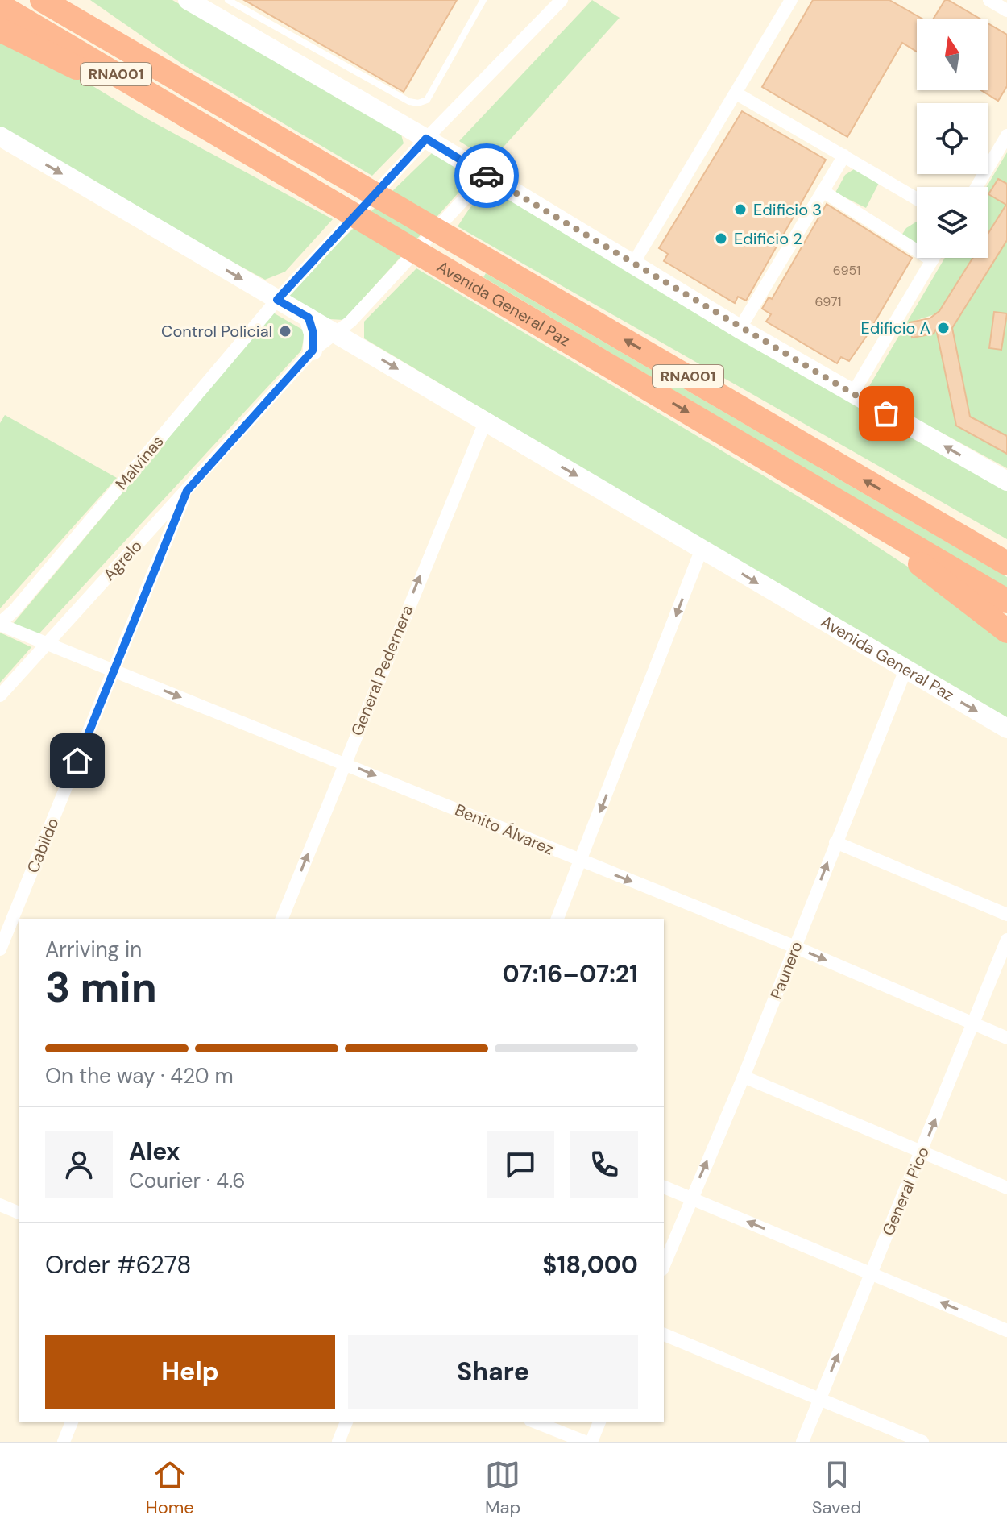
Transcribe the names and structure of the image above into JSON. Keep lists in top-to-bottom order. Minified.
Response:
{"streets":{"highway":["RNA001","Avenida General Paz"],"street":["Malvinas","Agrelo","General Pedernera","Benito Álvarez","Cabildo","Paunero","General Pico"]},"crossings":[["Avenida General Paz","Malvinas"],["Avenida General Paz","Agrelo"],["Avenida General Paz","General Pedernera"],["Avenida General Paz","Paunero"],["Malvinas","Benito Álvarez"],["Agrelo","Benito Álvarez"],["Agrelo","Cabildo"],["General Pedernera","Benito Álvarez"],["Benito Álvarez","Cabildo"],["Benito Álvarez","Paunero"],["Benito Álvarez","General Pico"]],"one_way":["General Pedernera","Benito Álvarez","Paunero","General Pico"],"places":["Edificio 3","Edificio 2","Edificio A","Control Policial"],"house_numbers":["6951","6971"],"north":"top","page":{"heading":["3 min","Arriving in","07:16–07:21"],"panel":["Alex","Courier · 4.6","Order #6278","$18,000"],"bar":"On the way · 420 m","buttons":["Help","Share"],"tabs":["Home","Map","Saved"]}}
